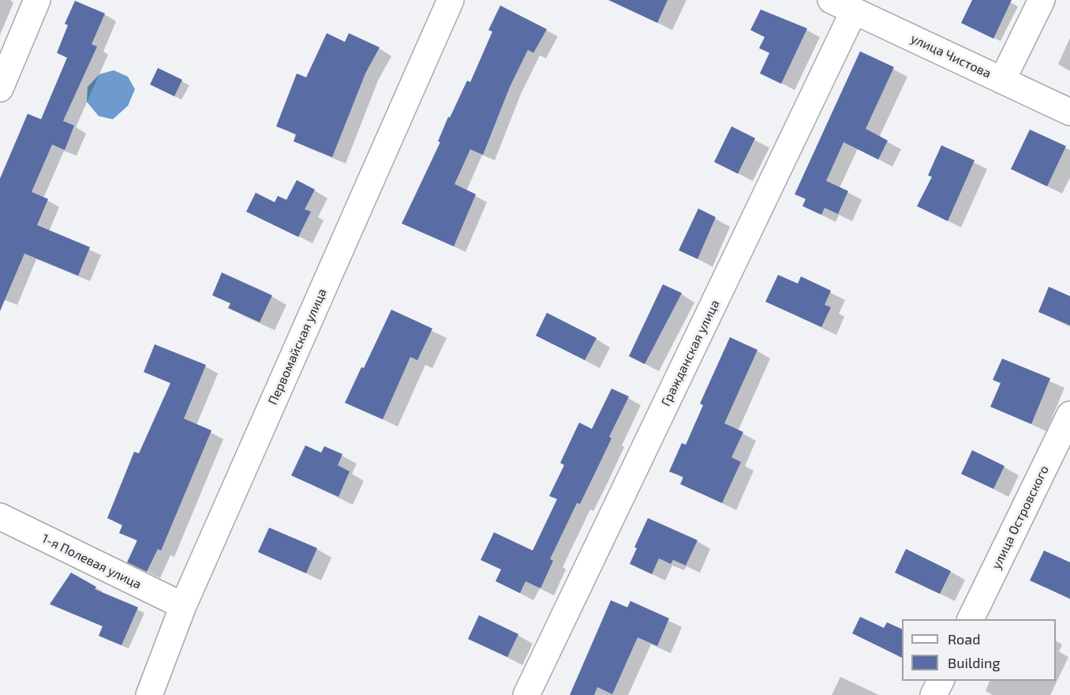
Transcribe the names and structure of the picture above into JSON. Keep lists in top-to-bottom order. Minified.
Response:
{"streets":{"street":["улица Чистова","Первомайская улица","Гражданская улица","улица Островского","1-я Полевая улица"]},"crossings":[["улица Чистова","Гражданская улица"],["Первомайская улица","1-я Полевая улица"]],"legend":["Road","Building"]}
